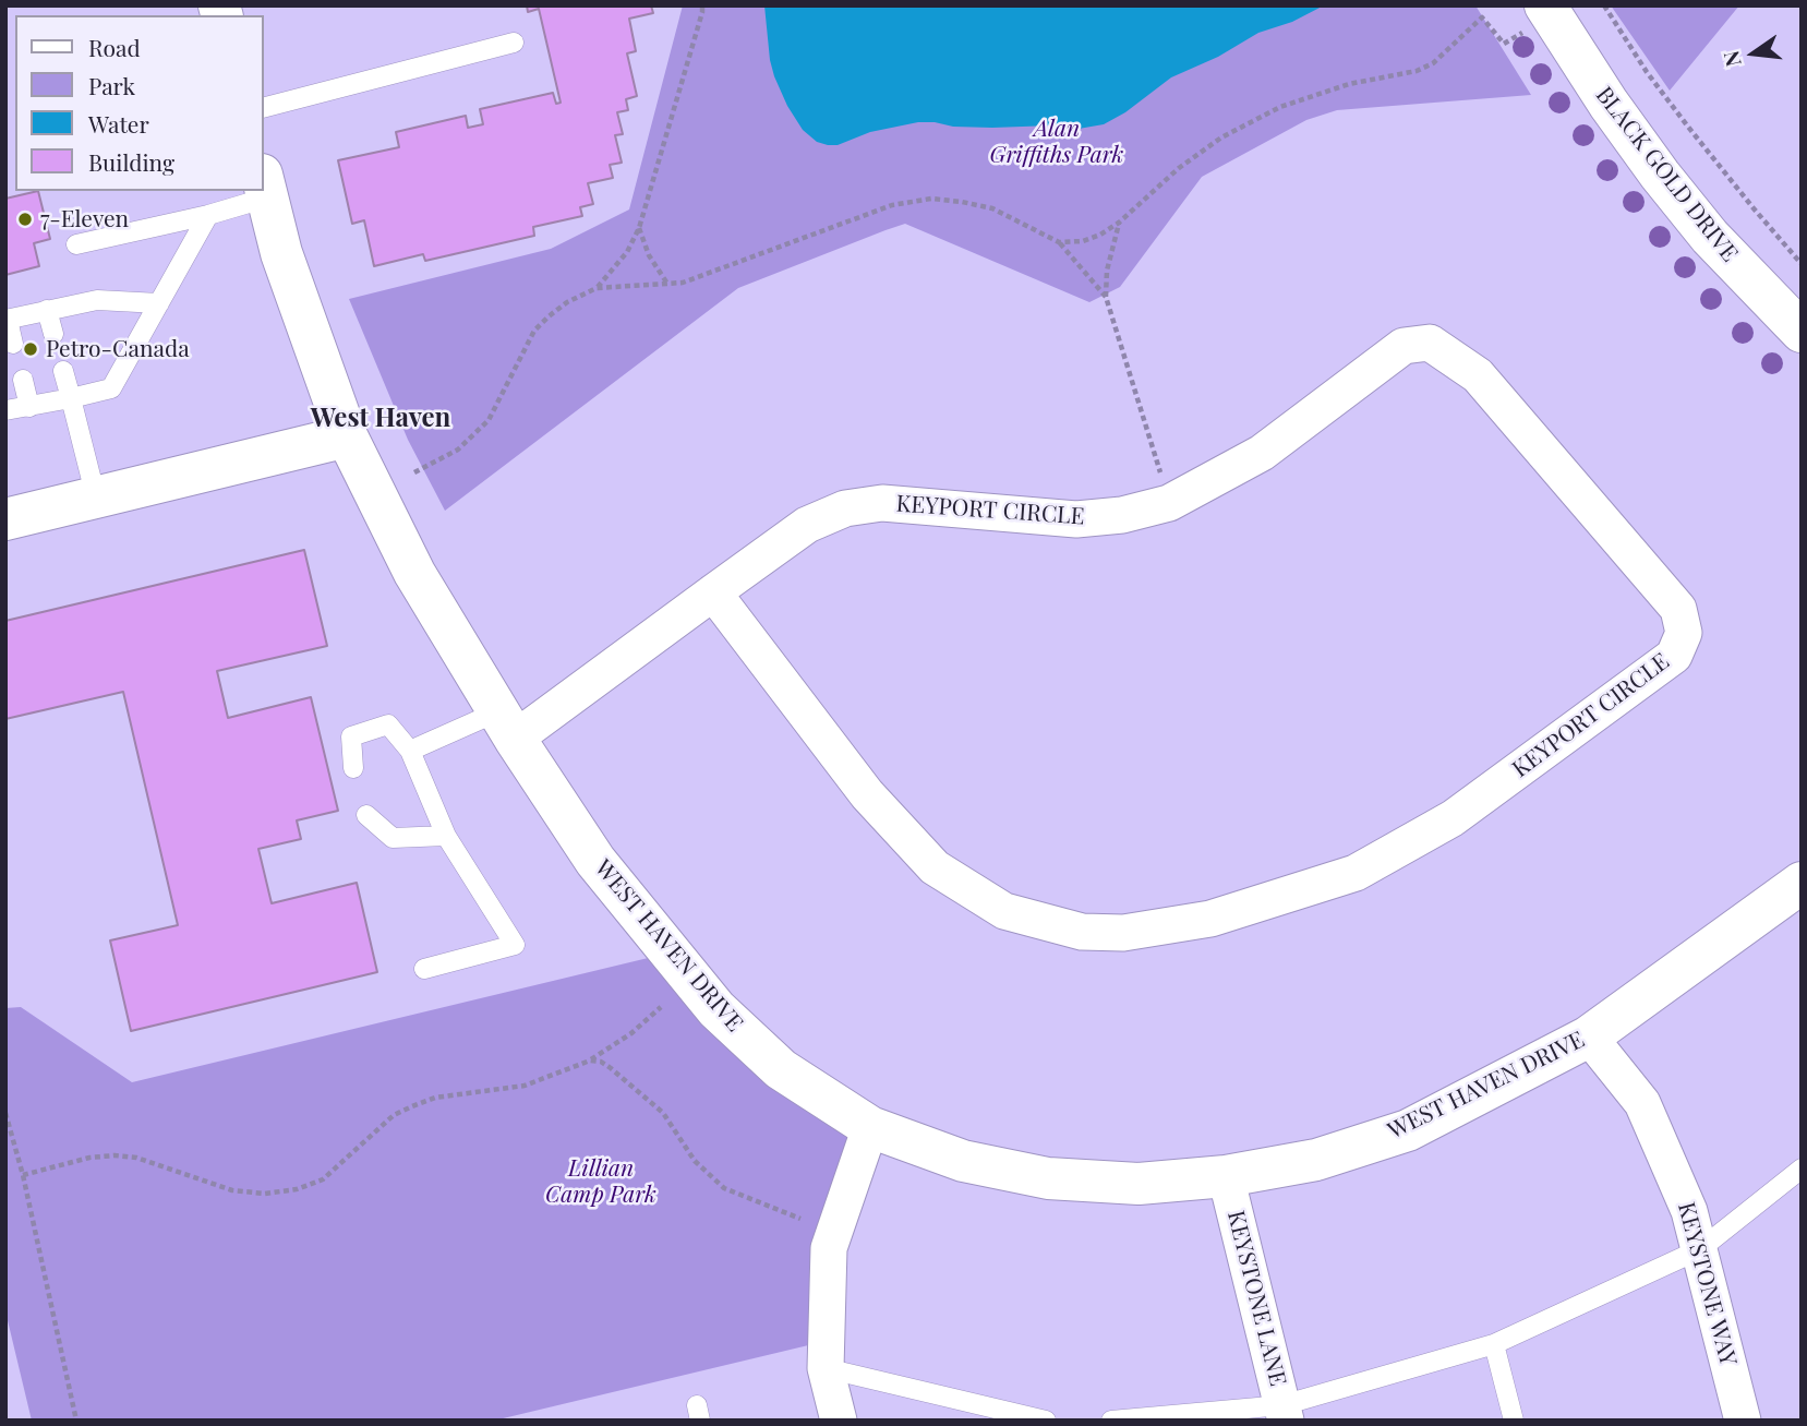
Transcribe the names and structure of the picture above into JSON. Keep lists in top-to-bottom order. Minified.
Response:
{"streets":{"street":["BLACK GOLD DRIVE","KEYPORT CIRCLE","WEST HAVEN DRIVE","KEYSTONE WAY","KEYSTONE LANE"]},"crossings":[["KEYPORT CIRCLE","WEST HAVEN DRIVE"],["WEST HAVEN DRIVE","KEYSTONE WAY"],["WEST HAVEN DRIVE","KEYSTONE LANE"]],"districts":["West Haven"],"parks":["Alan Griffiths Park","Lillian Camp Park"],"places":["7-Eleven","Petro-Canada"],"legend":["Road","Park","Water","Building"],"north":"left"}
